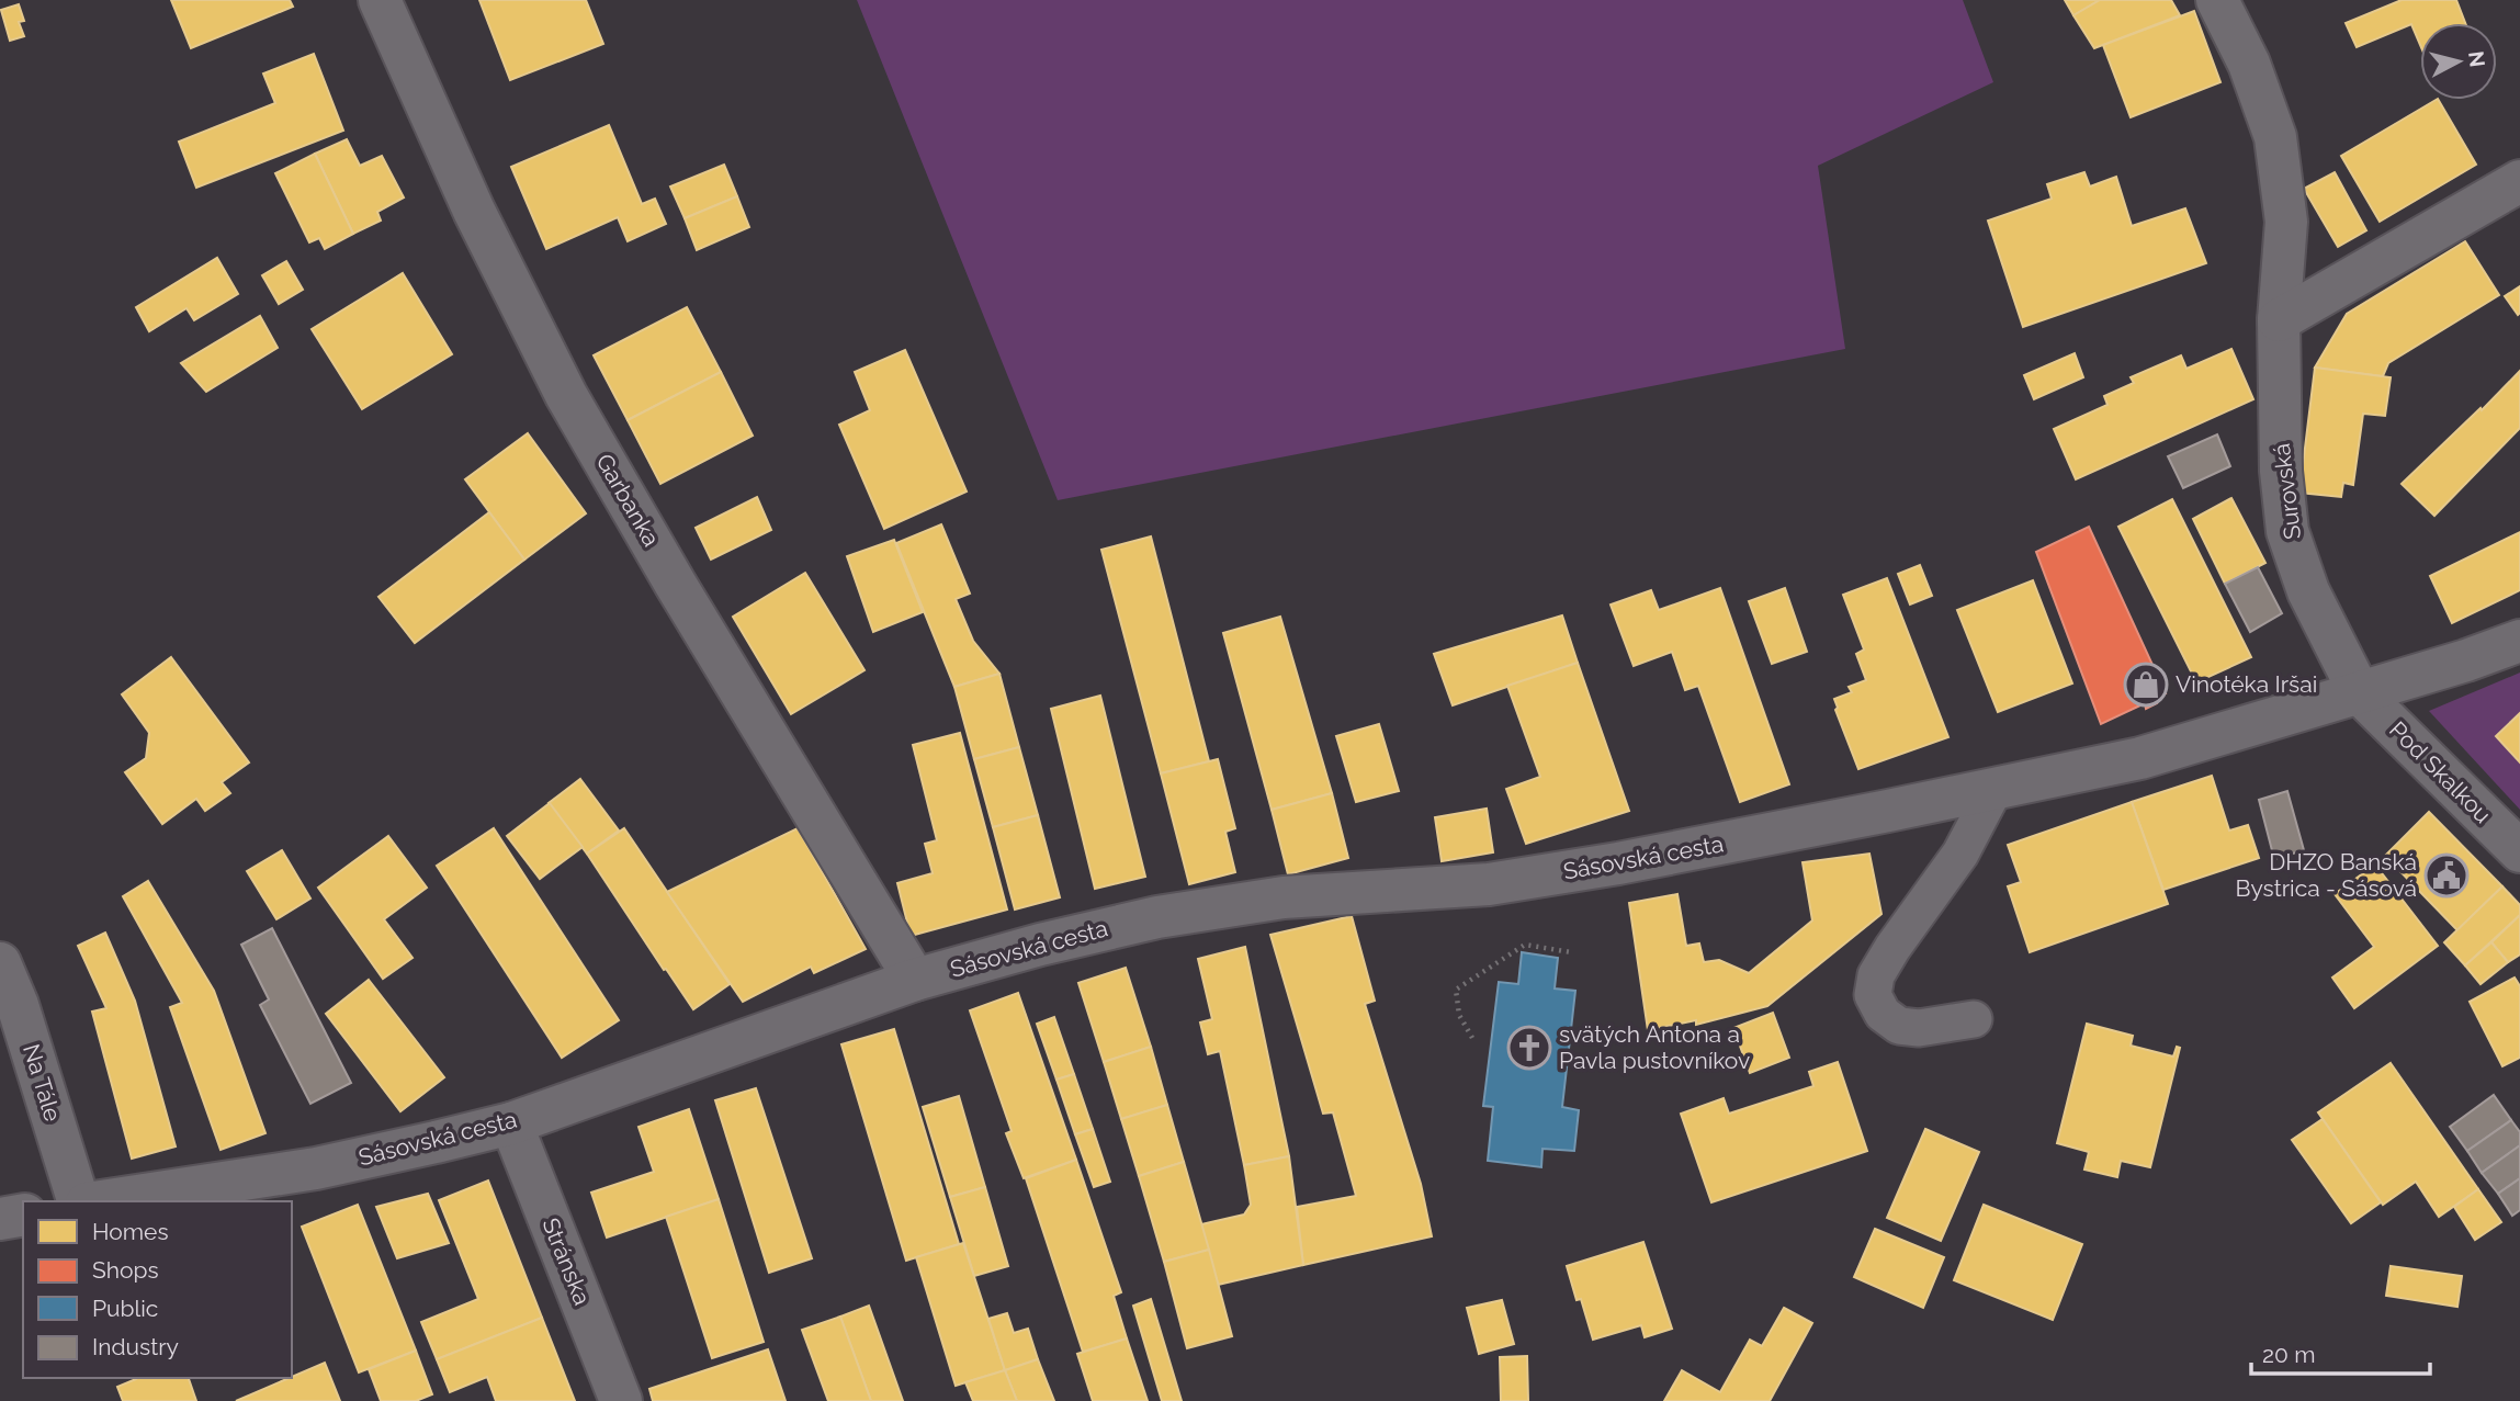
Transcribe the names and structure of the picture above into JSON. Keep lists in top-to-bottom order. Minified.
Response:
{"streets":{"street":["Surovská","Garbanka","Pod Skalkou","Sásovská cesta","Na Tále","Stránska"]},"crossings":[["Surovská","Pod Skalkou"],["Surovská","Sásovská cesta"],["Garbanka","Sásovská cesta"],["Pod Skalkou","Sásovská cesta"],["Sásovská cesta","Stránska"]],"places":{"shop":["Vinotéka Iršai"],"public building":["DHZO Banská Bystrica - Sásová"],"church":["svätých Antona a Pavla pustovníkov"]},"legend":["Homes","Shops","Public","Industry"],"scale_bar":"20 m","north":"right"}
